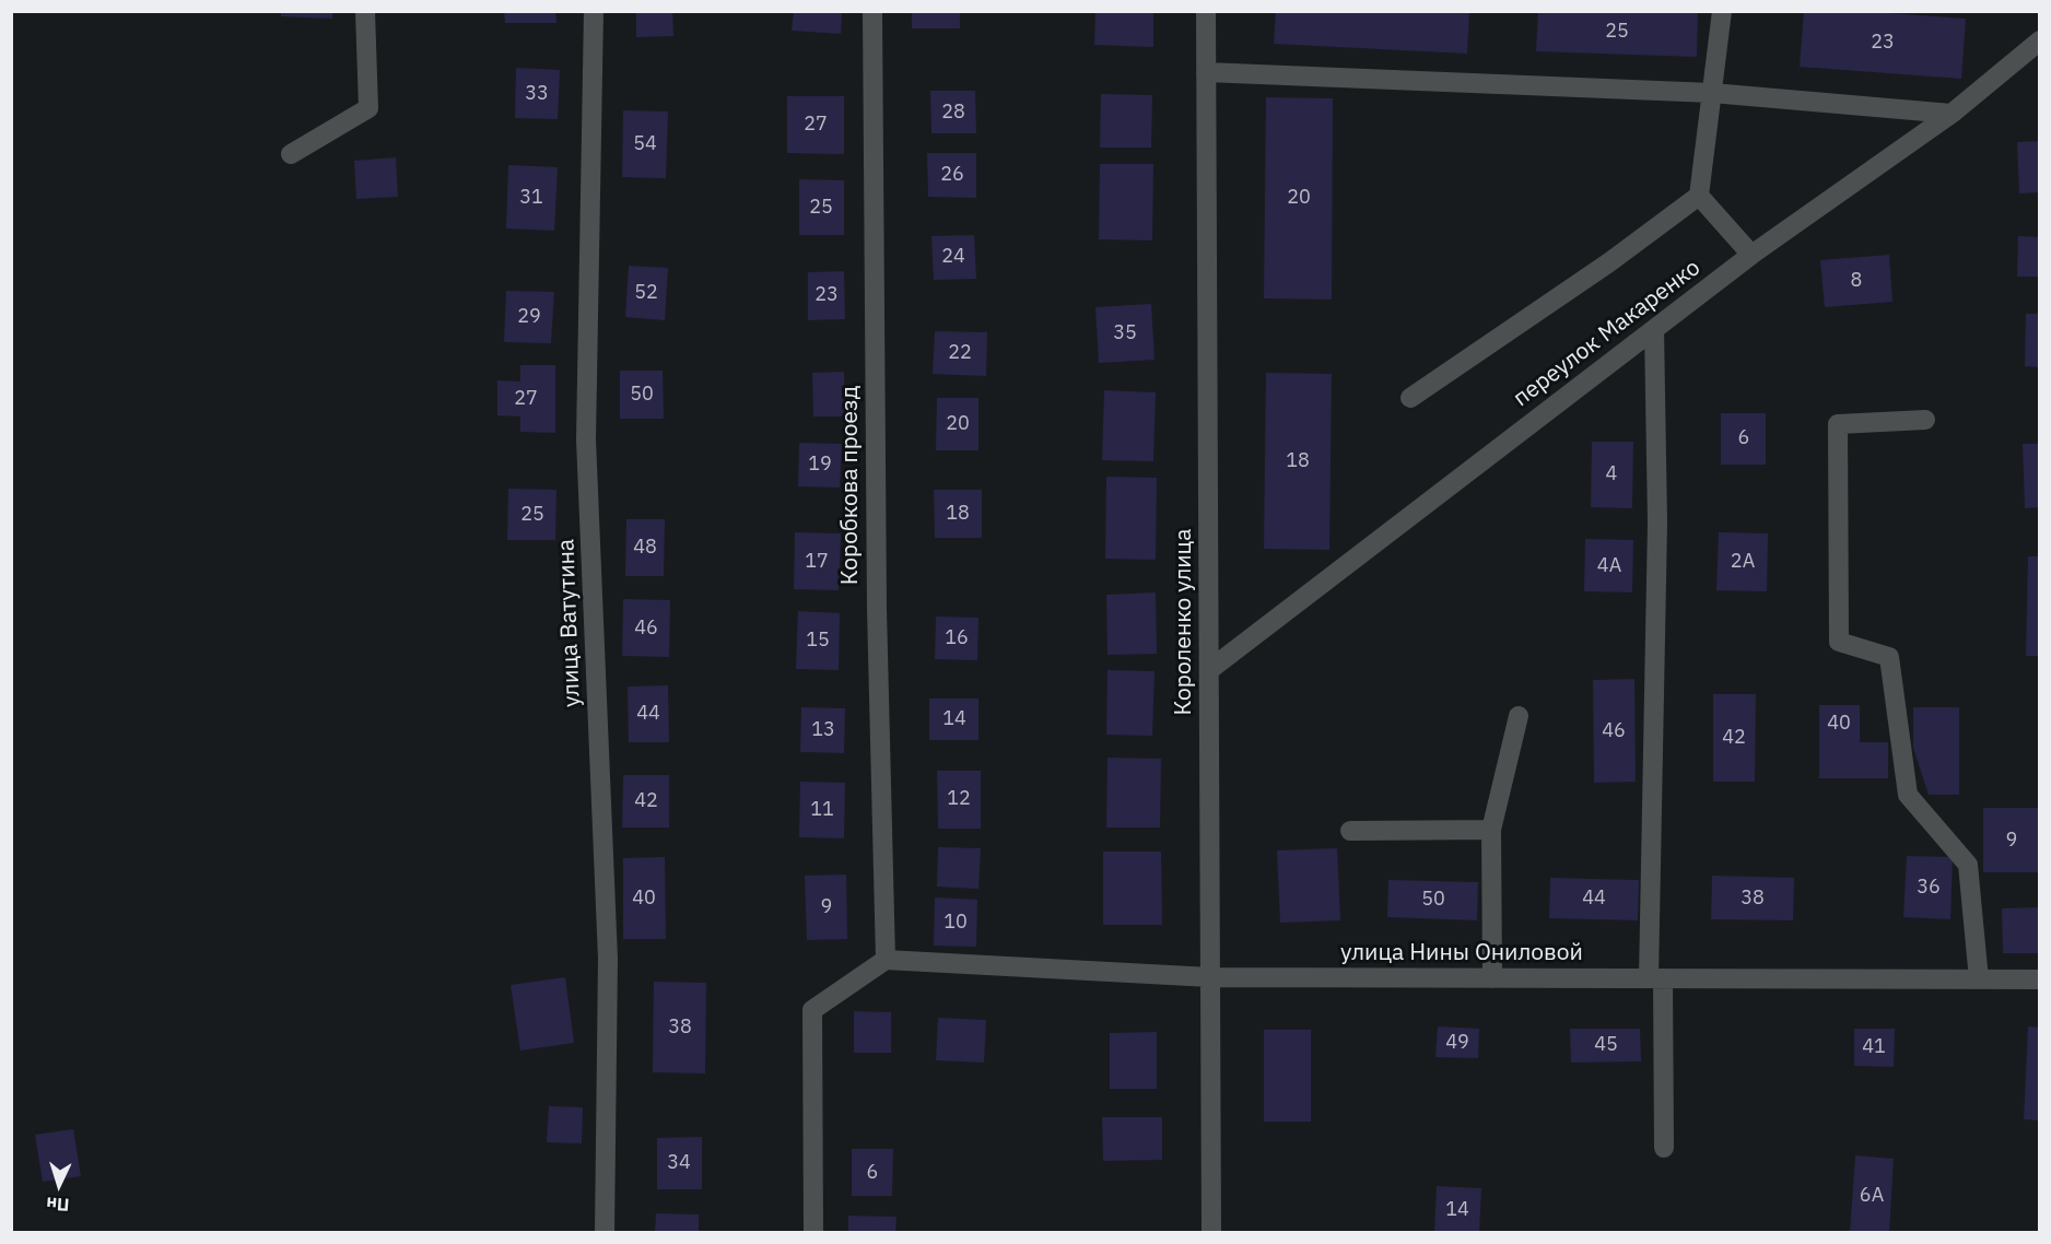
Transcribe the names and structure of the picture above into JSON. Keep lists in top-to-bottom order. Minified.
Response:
{"streets":{"street":["переулок Макаренко","Коробкова проезд","Короленко улица","улица Ватутина","улица Нины Ониловой"]},"crossings":[["переулок Макаренко","Короленко улица"],["Коробкова проезд","улица Нины Ониловой"],["Короленко улица","улица Нины Ониловой"]],"house_numbers":["25","23","33","28","27","54","26","31","20","25","24","8","52","23","29","35","22","50","27","20","6","18","19","4","18","25","48","17","2А","4А","46","16","15","44","14","40","13","46","42","12","42","11","9","36","40","44","38","50","9","10","38","49","45","41","34","6","6А","14"],"north":"bottom"}
